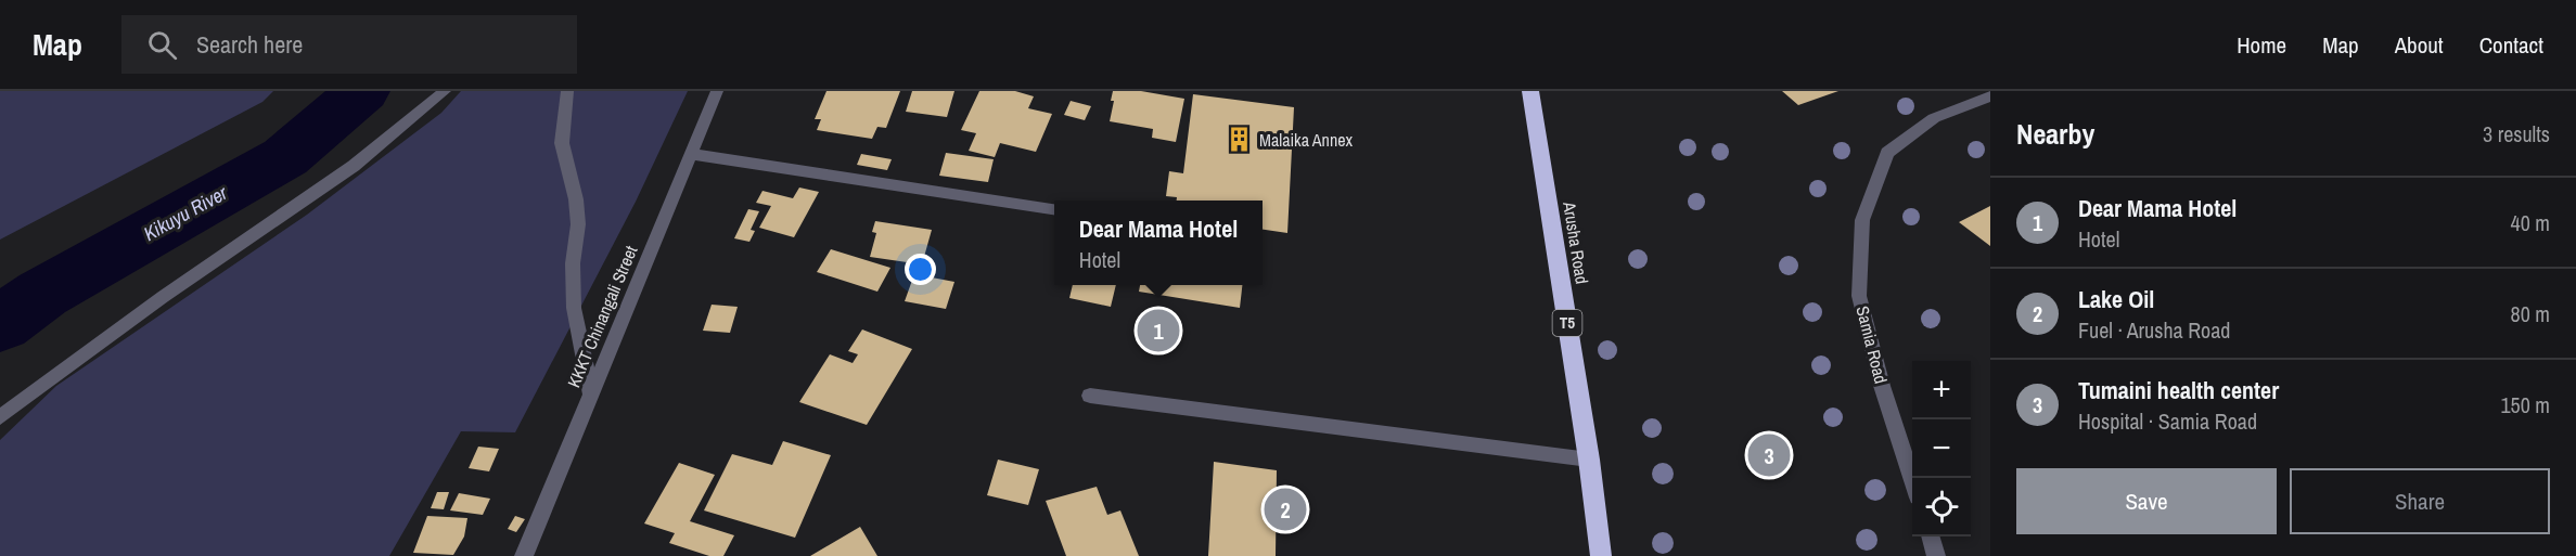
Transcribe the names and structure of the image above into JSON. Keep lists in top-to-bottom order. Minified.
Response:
{"streets":{"highway":["Arusha Road","T5"],"street":["KKKT Chinangali Street","Samia Road"]},"water":["Kikuyu River"],"places":{"building":["Malaika Annex"]},"page":{"header":"Map","search":"Search here","nav":["Home","Map","About","Contact"],"heading":["Nearby","3 results"],"list":[{"mark":"1","name":"Dear Mama Hotel","note":"Hotel","value":"40 m"},{"mark":"2","name":"Lake Oil","note":"Fuel · Arusha Road","value":"80 m"},{"mark":"3","name":"Tumaini health center","note":"Hospital · Samia Road","value":"150 m"}],"popup":["Dear Mama Hotel","Hotel"],"pins":["1","3","2"],"map_buttons":["+","−"],"buttons":["Save","Share"]}}
